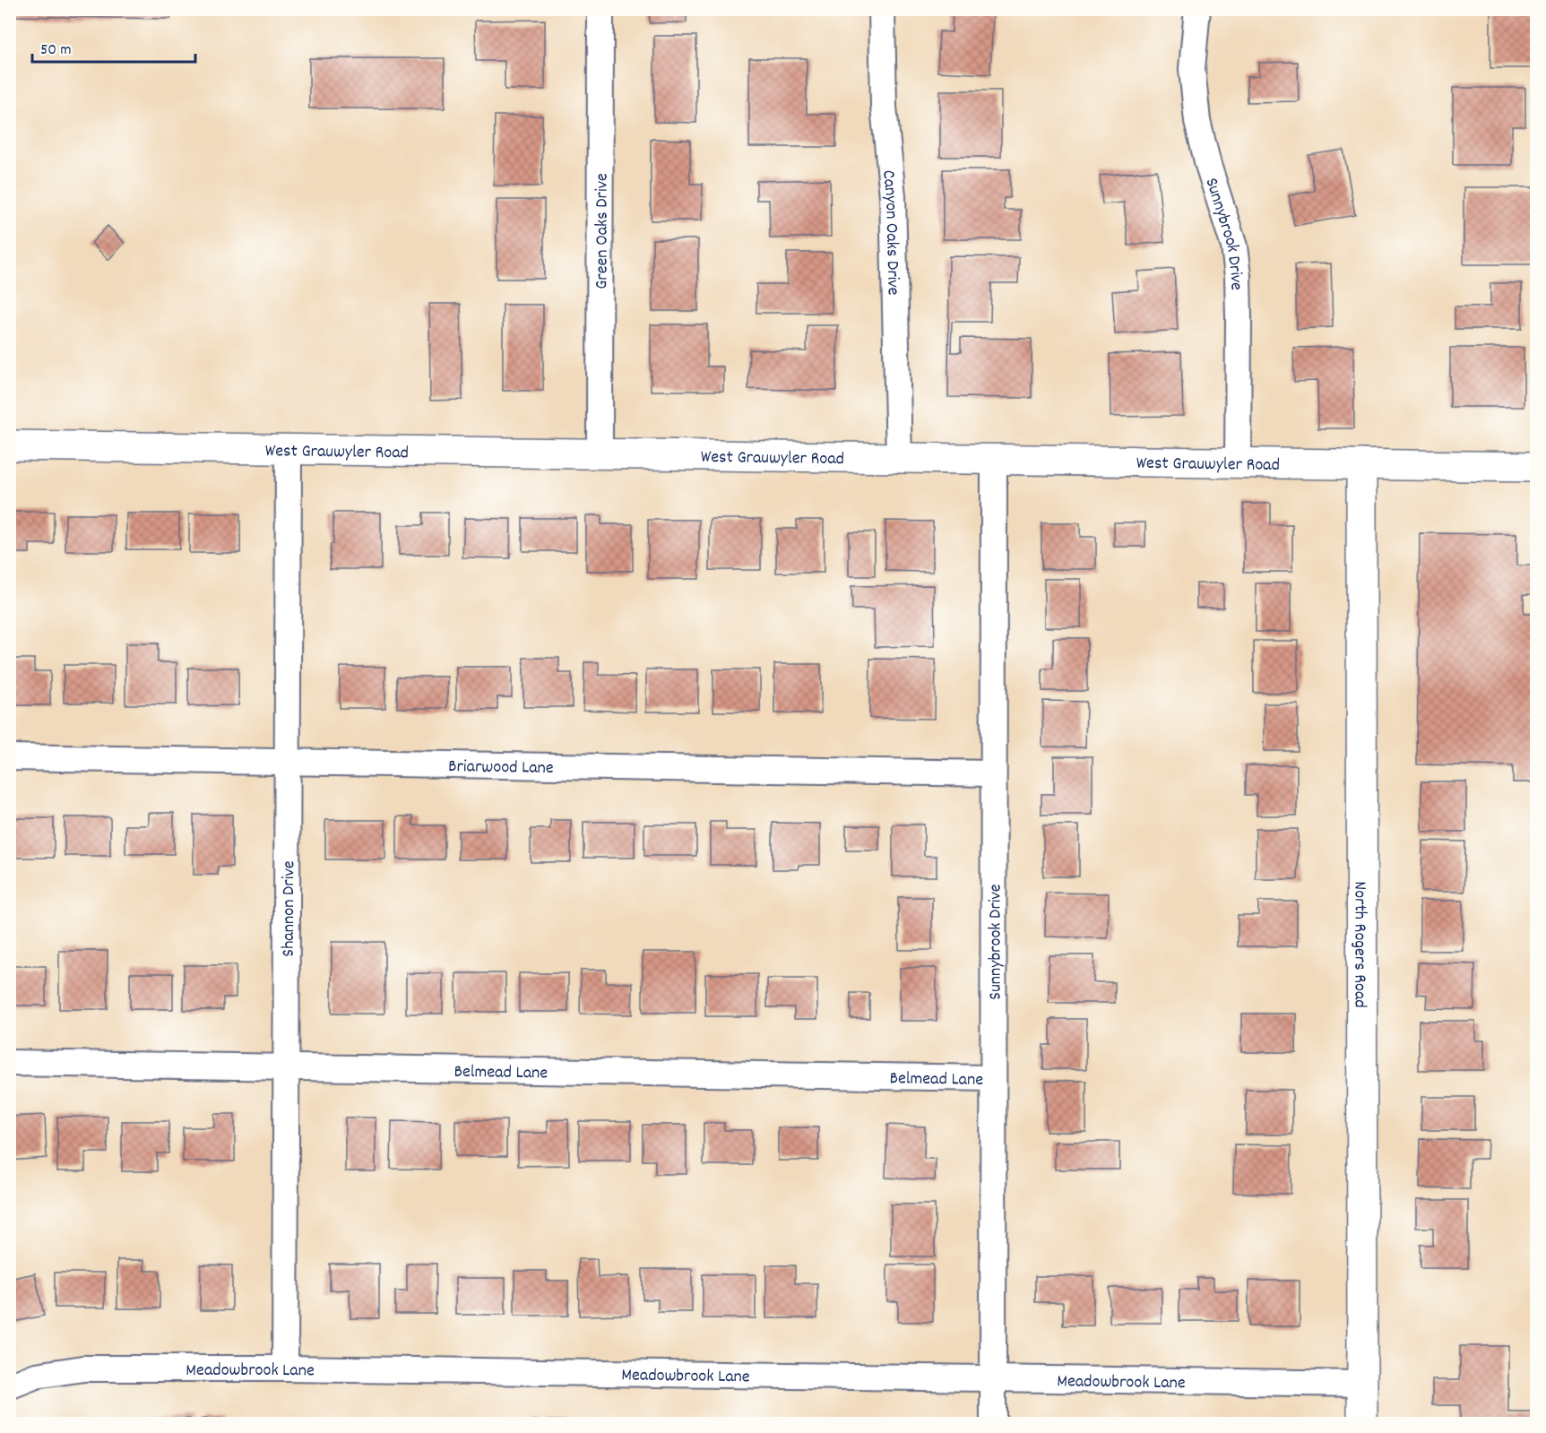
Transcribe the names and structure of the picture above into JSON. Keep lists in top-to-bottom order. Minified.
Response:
{"streets":{"main road":["West Grauwyler Road","North Rogers Road"],"street":["Green Oaks Drive","Canyon Oaks Drive","Sunnybrook Drive","Briarwood Lane","Shannon Drive","Belmead Lane","Meadowbrook Lane"]},"crossings":[["Green Oaks Drive","West Grauwyler Road"],["Canyon Oaks Drive","West Grauwyler Road"],["Sunnybrook Drive","West Grauwyler Road"],["Sunnybrook Drive","Briarwood Lane"],["Sunnybrook Drive","Belmead Lane"],["Sunnybrook Drive","Meadowbrook Lane"],["West Grauwyler Road","Shannon Drive"],["West Grauwyler Road","North Rogers Road"],["Briarwood Lane","Shannon Drive"],["Shannon Drive","Belmead Lane"],["Shannon Drive","Meadowbrook Lane"],["North Rogers Road","Meadowbrook Lane"]],"scale_bar":"50 m"}
